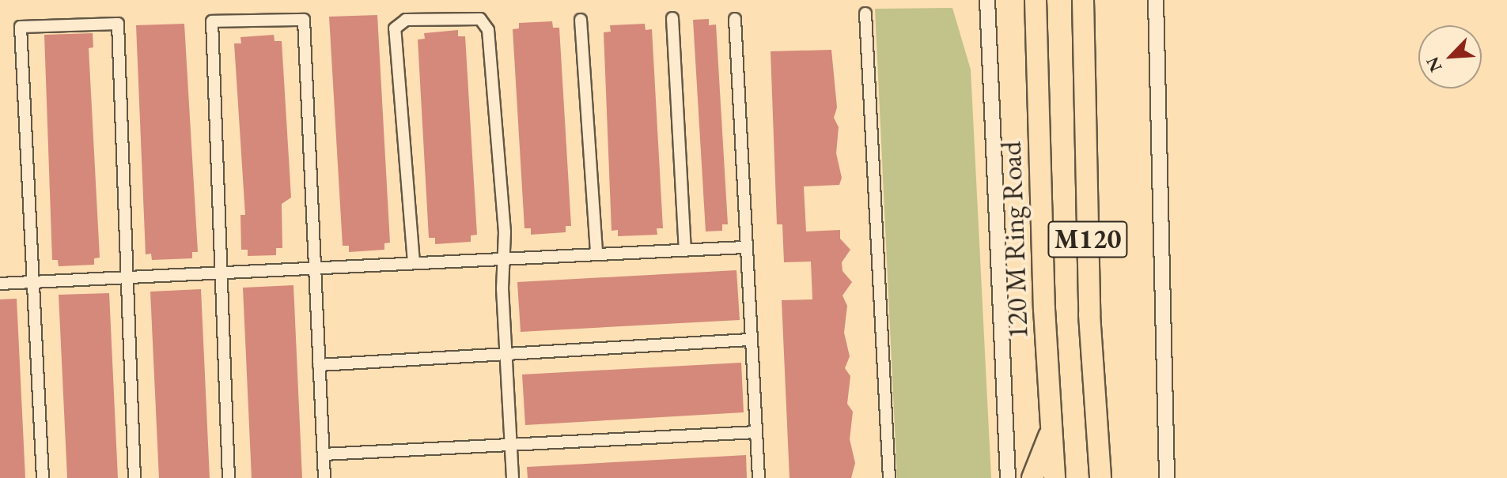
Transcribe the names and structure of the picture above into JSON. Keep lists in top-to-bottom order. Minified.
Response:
{"streets":{"highway":["M120","120 M Ring Road"]},"north":"bottom left"}
